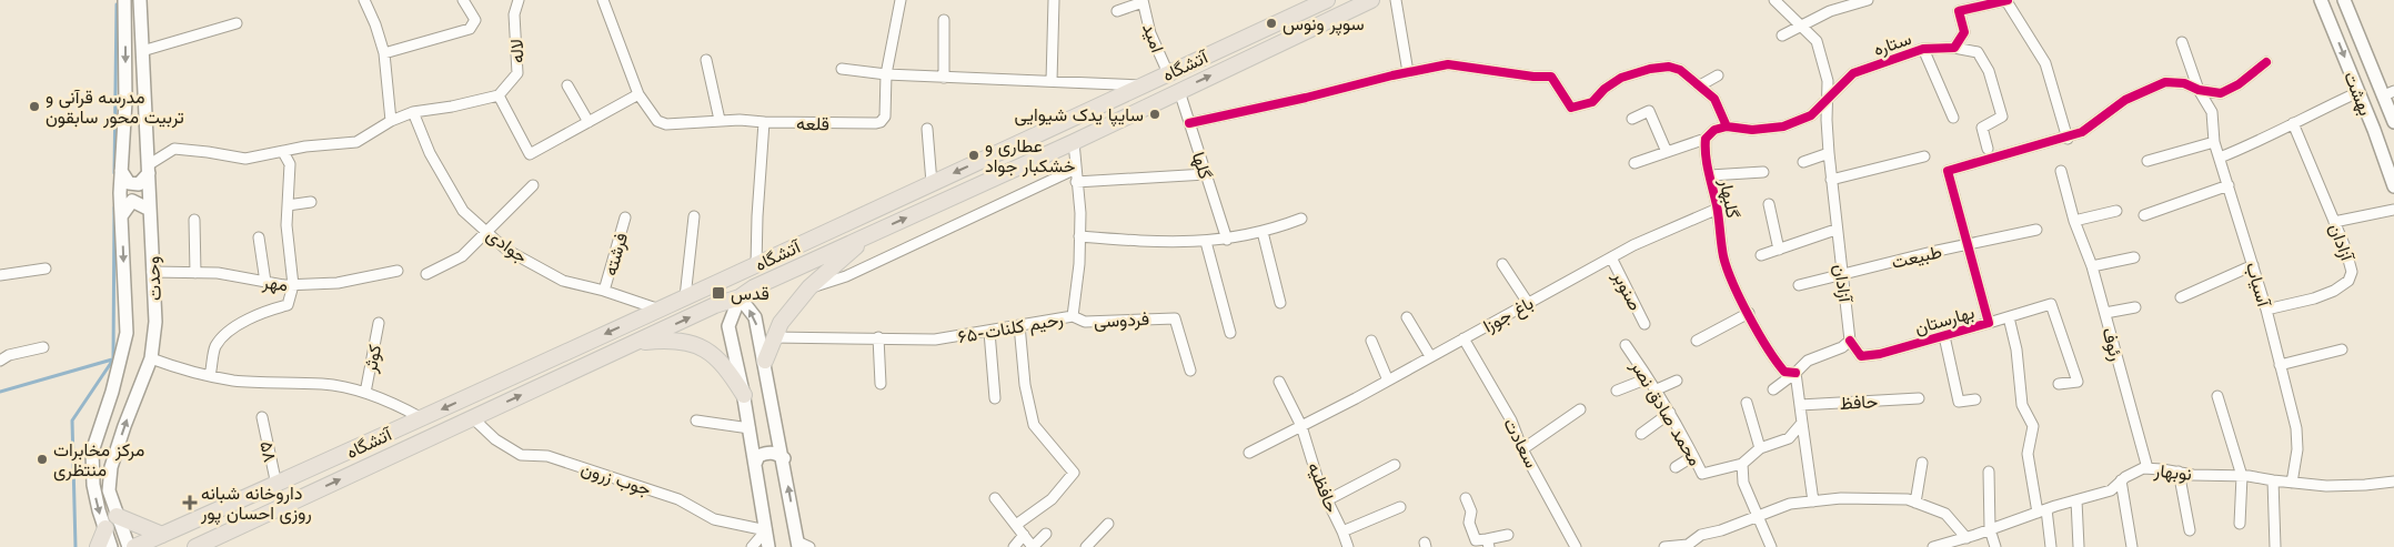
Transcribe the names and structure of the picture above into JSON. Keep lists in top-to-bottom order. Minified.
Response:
{"streets":{"main road":["آتشگاه","بهشت","وحدت"],"street":["امید","ستاره","لاله","قلعه","گلها","گلبهار","آزادان","جوادی","فرشته","طبیعت","مهر","آسیاب","صنوبر","باغ جوزا","فردوسی","بهارستان","۶۵-رحیم کلنات","رئوف","کوثر","حافظ","محمد صادق نصر","سعادت","۵۸","نوبهار","جوب زرون","حافظیه"]},"crossings":[["امید","آتشگاه"],["ستاره","آزادان"],["آتشگاه","گلها"],["آتشگاه","جوادی"],["آتشگاه","۶۵-رحیم کلنات"],["آتشگاه","۵۸"],["آتشگاه","جوب زرون"],["گلبهار","باغ جوزا"],["آزادان","طبیعت"],["آزادان","آسیاب"],["آزادان","بهارستان"],["جوادی","فرشته"],["طبیعت","بهارستان"],["وحدت","مهر"],["آسیاب","نوبهار"],["صنوبر","باغ جوزا"],["باغ جوزا","سعادت"],["باغ جوزا","حافظیه"],["فردوسی","۶۵-رحیم کلنات"],["رئوف","نوبهار"]],"places":{"other":["سوپر ونوس","مدرسه قرآنی و تربیت محور سابقون","سایپا یدک شیوایی","عطاری و خشکبار جواد","مرکز مخابرات منتظری"],"transit":["قدس"],"health":["داروخانه شبانه روزی احسان پور"]}}
